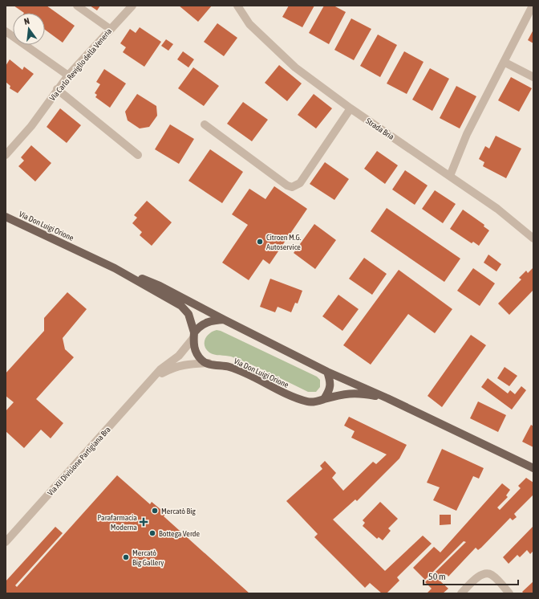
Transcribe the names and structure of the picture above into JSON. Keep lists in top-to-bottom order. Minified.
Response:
{"streets":{"main road":["Via Don Luigi Orione"],"street":["Via Carlo Reviglio della Veneria","Strada Bria","Via XII Divisione Partigiana Bra"]},"crossings":[["Via Don Luigi Orione","Via XII Divisione Partigiana Bra"]],"places":{"other":["Citroen M.G. Autoservice","Mercatò Big","Bottega Verde","Mercatò Big Gallery"],"health":["Parafarmacia Moderna"]},"scale_bar":"50 m","north":"top"}
